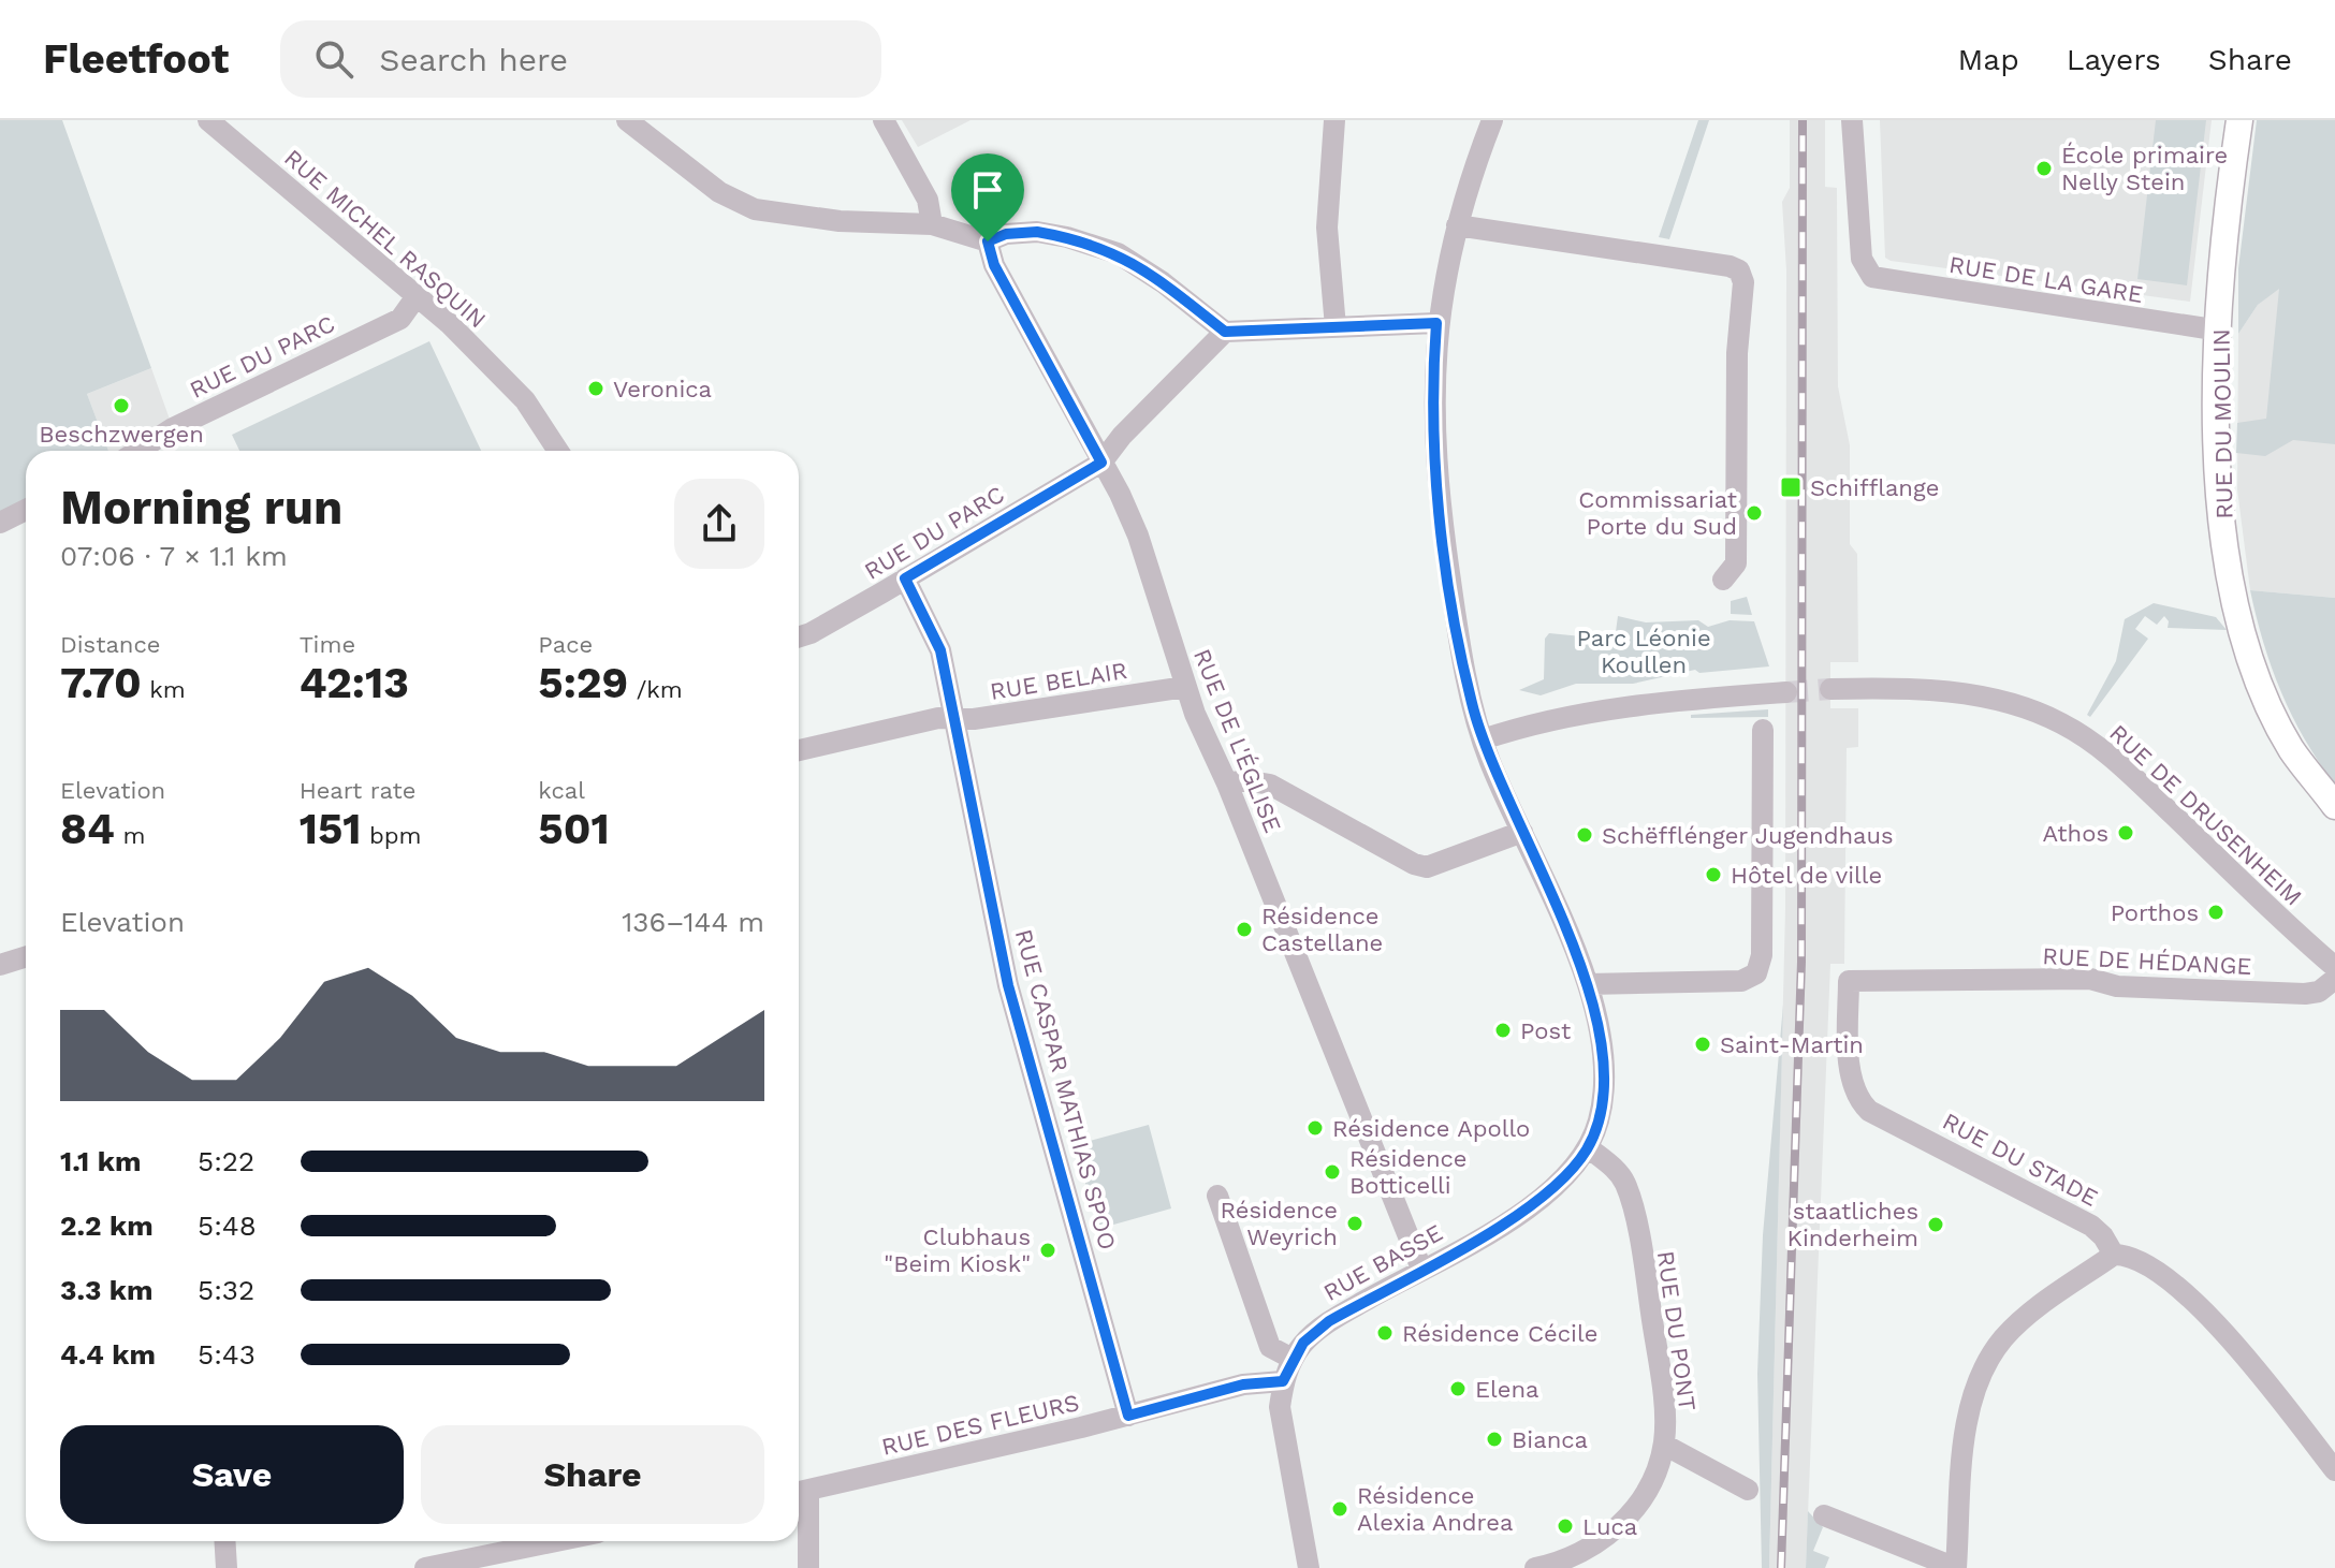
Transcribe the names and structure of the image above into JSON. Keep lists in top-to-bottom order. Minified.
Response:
{"streets":{"main road":["RUE DU MOULIN"],"street":["RUE MICHEL RASQUIN","RUE DE LA GARE","RUE DU PARC","RUE BELAIR","RUE DE L'ÉGLISE","RUE DE DRUSENHEIM","RUE DE HÉDANGE","RUE CASPAR MATHIAS SPOO","RUE DU STADE","RUE BASSE","RUE DU PONT","RUE DES FLEURS"]},"crossings":[["RUE MICHEL RASQUIN","RUE DU PARC"],["RUE DE LA GARE","RUE DU MOULIN"],["RUE DU PARC","RUE DE L'ÉGLISE"],["RUE DU PARC","RUE CASPAR MATHIAS SPOO"],["RUE BELAIR","RUE DE L'ÉGLISE"],["RUE BELAIR","RUE CASPAR MATHIAS SPOO"],["RUE DE L'ÉGLISE","RUE BASSE"],["RUE DE HÉDANGE","RUE DU STADE"],["RUE CASPAR MATHIAS SPOO","RUE DES FLEURS"],["RUE BASSE","RUE DU PONT"],["RUE BASSE","RUE DES FLEURS"]],"parks":["Parc Léonie Koullen"],"places":{"other":["École primaire Nelly Stein","Veronica","Beschzwergen","Commissariat Porte du Sud","Athos","Schëfflénger Jugendhaus","Hôtel de ville","Porthos","Résidence Castellane","Post","Saint-Martin","Résidence Apollo","Résidence Botticelli","Résidence Weyrich","staatliches Kinderheim","Clubhaus \"Beim Kiosk\"","Résidence Cécile","Elena","Bianca","Résidence Alexia Andrea","Luca"],"transit":["Schifflange"]},"page":{"header":"Fleetfoot","search":"Search here","nav":["Map","Layers","Share"],"heading":["Morning run","07:06 · 7 × 1.1 km"],"stats":[["Distance","7.70 km"],["Time","42:13"],["Pace","5:29 /km"],["Elevation","84 m"],["Heart rate","151 bpm"],["kcal","501"]],"chart":["Elevation","136–144 m"],"list":[{"name":"1.1 km","note":"5:22"},{"name":"2.2 km","note":"5:48"},{"name":"3.3 km","note":"5:32"},{"name":"4.4 km","note":"5:43"}],"buttons":["Save","Share"]}}
